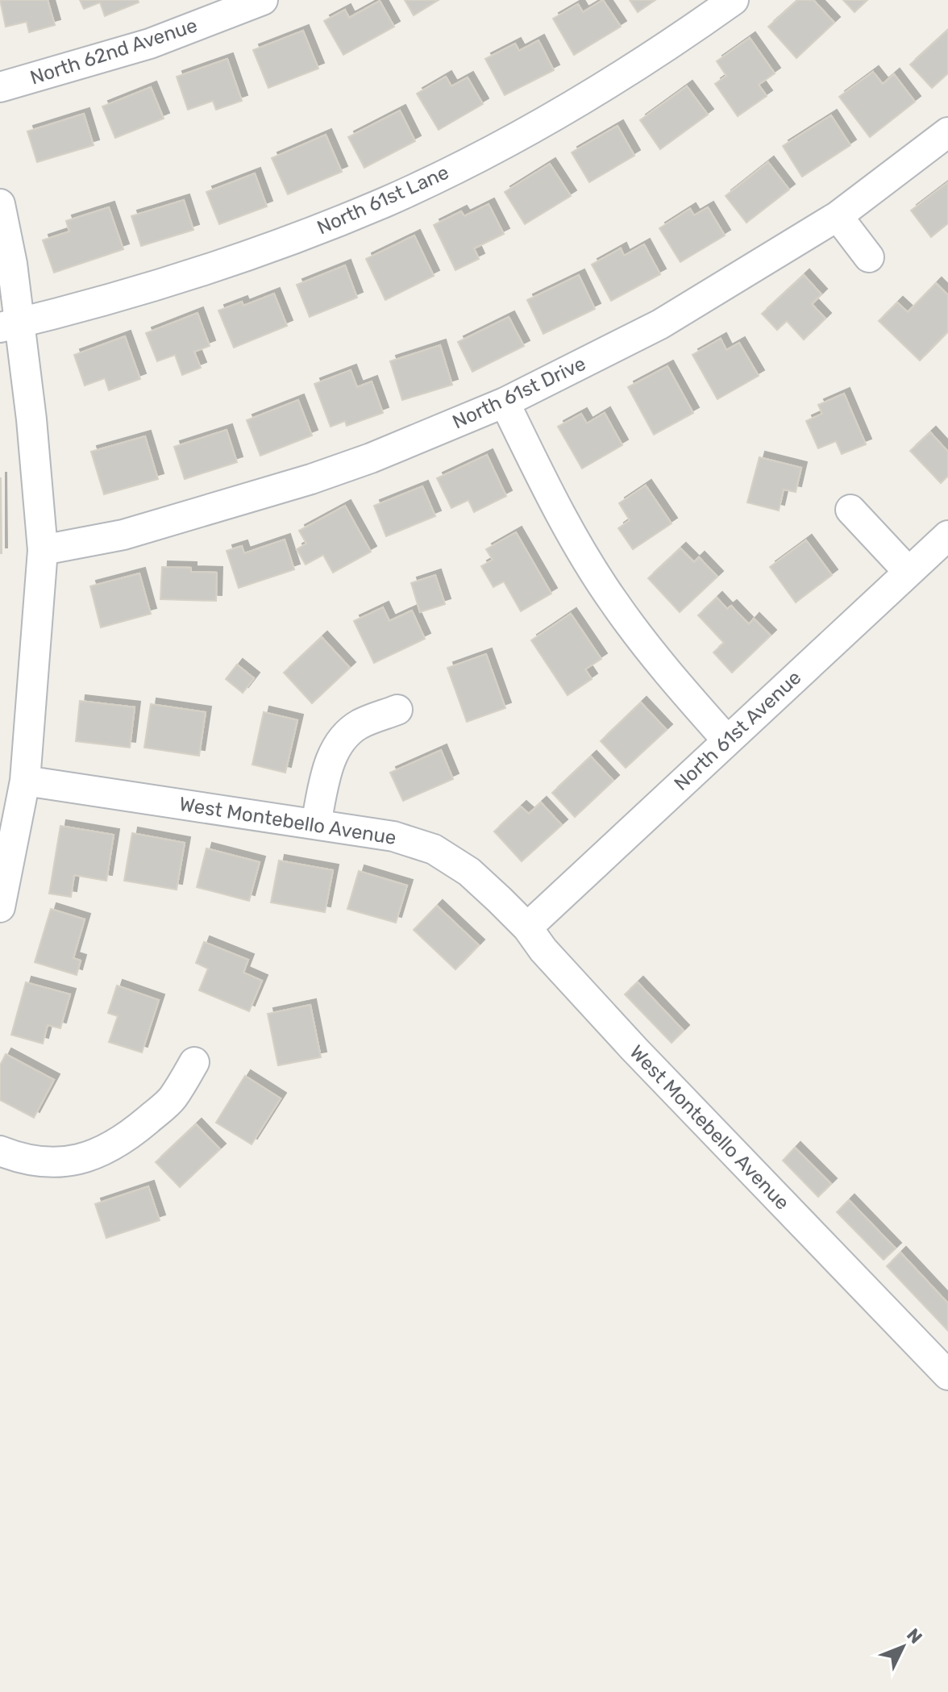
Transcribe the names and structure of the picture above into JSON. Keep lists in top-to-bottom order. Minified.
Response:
{"streets":{"street":["North 62nd Avenue","North 61st Lane","North 61st Drive","North 61st Avenue","West Montebello Avenue"]},"crossings":[["North 61st Avenue","West Montebello Avenue"]],"north":"top right"}
